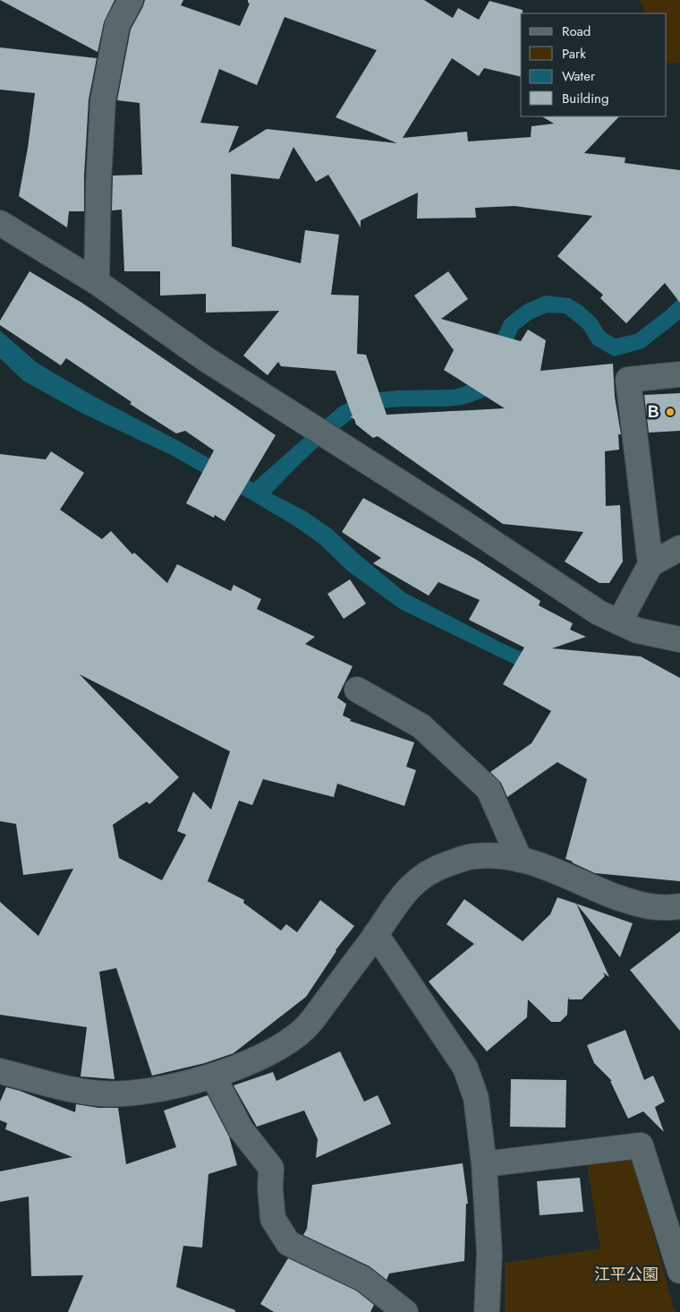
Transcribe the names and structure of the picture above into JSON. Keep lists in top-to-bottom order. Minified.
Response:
{"parks":["江平公園"],"places":["Ｂ"],"legend":["Road","Park","Water","Building"]}
